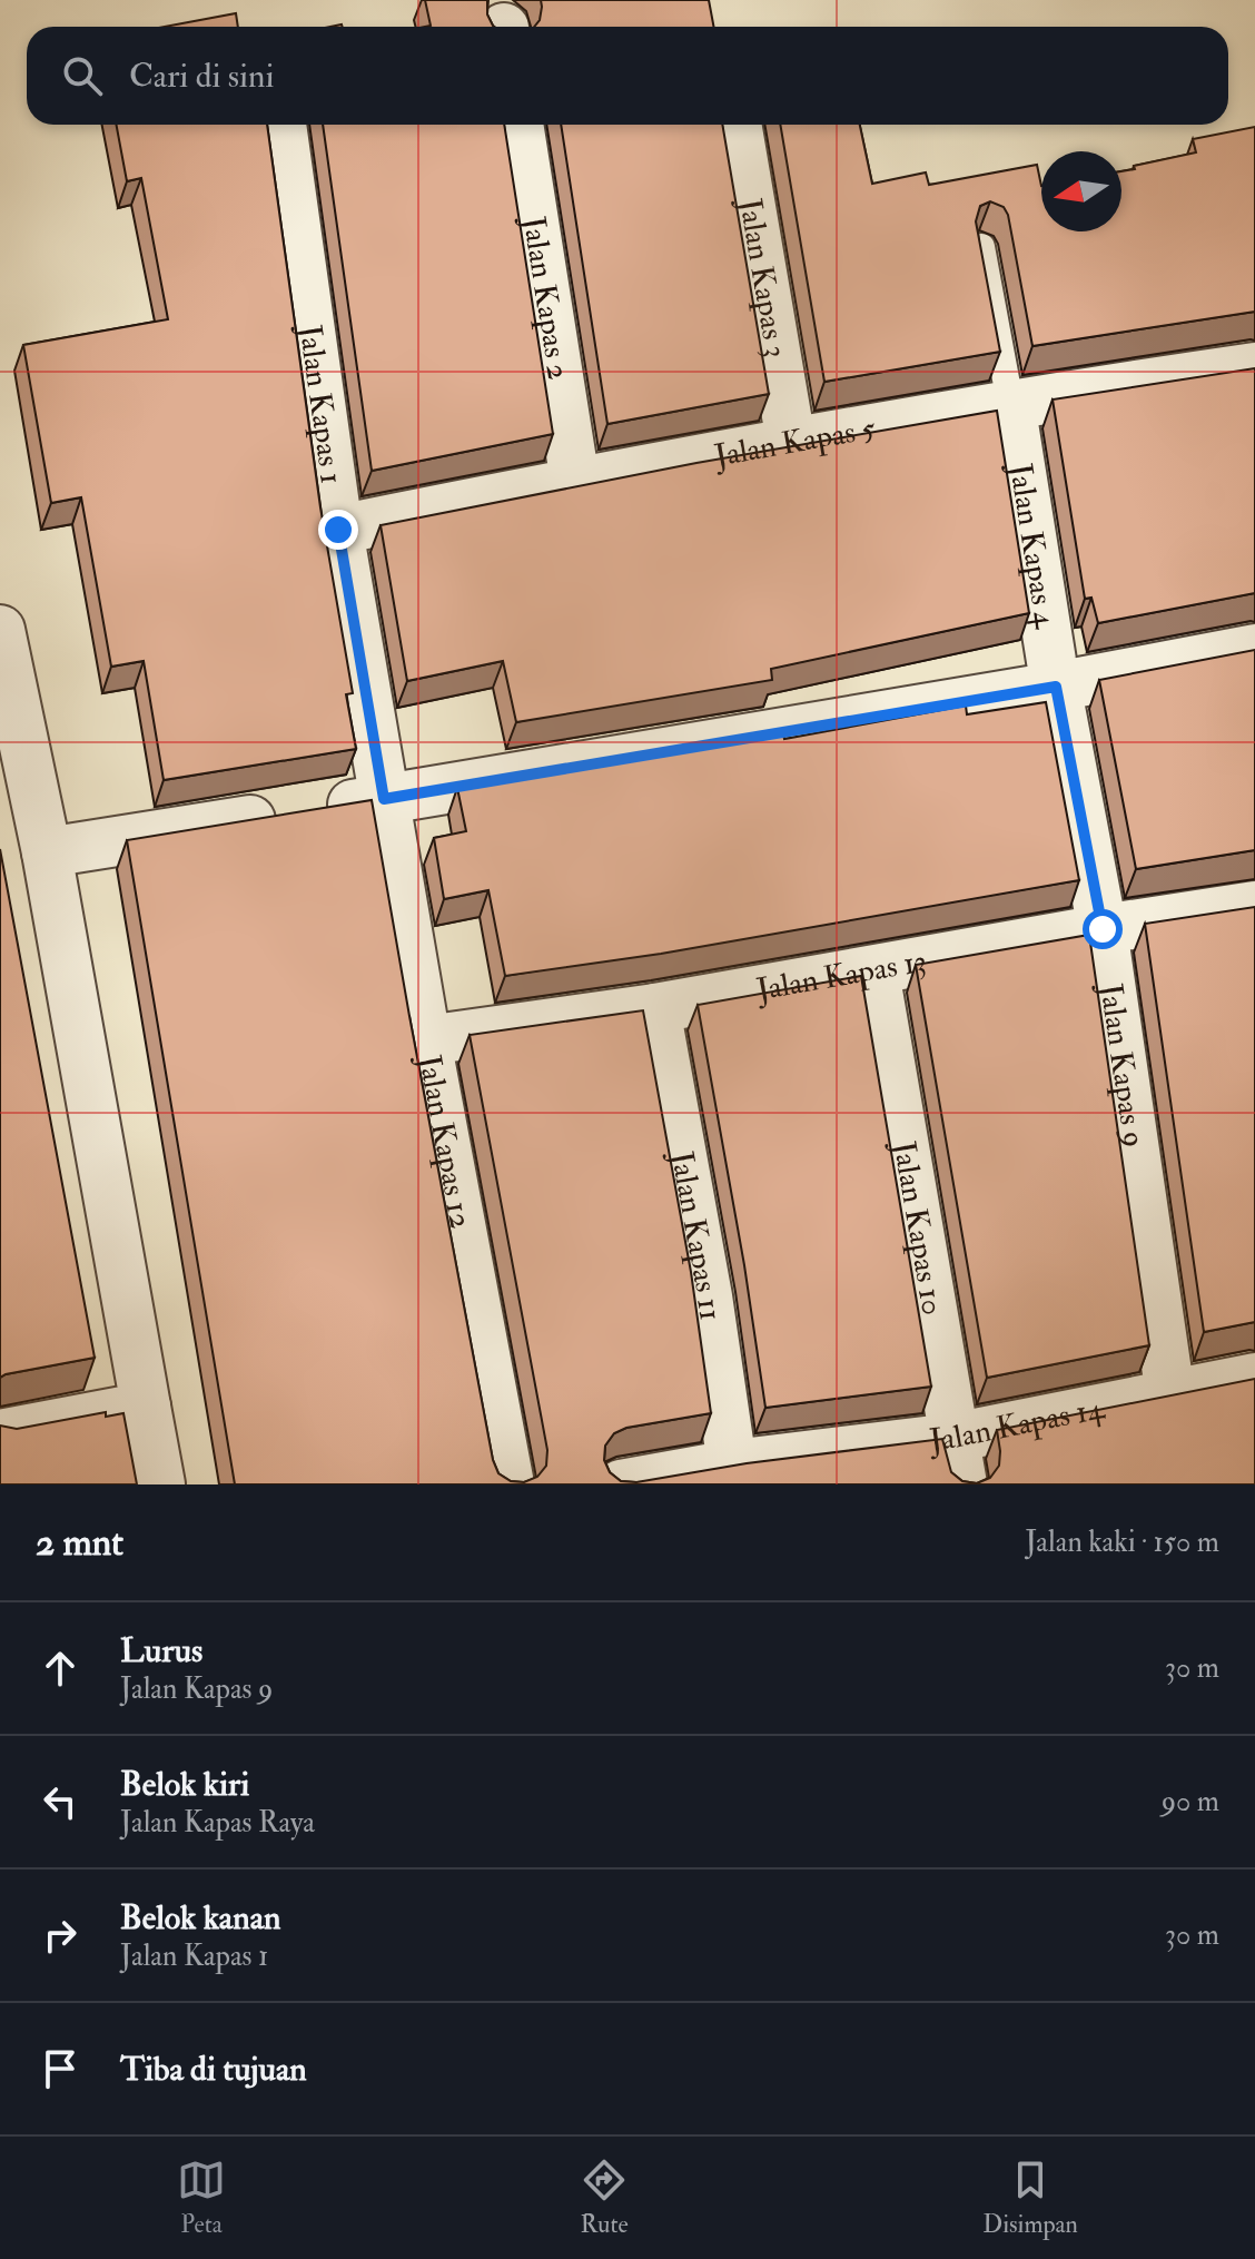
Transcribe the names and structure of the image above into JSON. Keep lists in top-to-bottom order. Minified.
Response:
{"streets":{"street":["Jalan Kapas 3","Jalan Kapas 2","Jalan Kapas 1","Jalan Kapas 5","Jalan Kapas 4","Jalan Kapas 13","Jalan Kapas 9","Jalan Kapas 12","Jalan Kapas 10","Jalan Kapas 11","Jalan Kapas 14"]},"crossings":[["Jalan Kapas 3","Jalan Kapas 5"],["Jalan Kapas 2","Jalan Kapas 5"],["Jalan Kapas 1","Jalan Kapas 5"],["Jalan Kapas 1","Jalan Kapas 12"],["Jalan Kapas 5","Jalan Kapas 4"],["Jalan Kapas 4","Jalan Kapas 9"],["Jalan Kapas 13","Jalan Kapas 9"],["Jalan Kapas 13","Jalan Kapas 12"],["Jalan Kapas 13","Jalan Kapas 10"],["Jalan Kapas 13","Jalan Kapas 11"],["Jalan Kapas 9","Jalan Kapas 14"],["Jalan Kapas 10","Jalan Kapas 14"],["Jalan Kapas 11","Jalan Kapas 14"]],"north":"left","page":{"search":"Cari di sini","heading":["2 mnt","Jalan kaki · 150 m"],"list":[["Lurus","Jalan Kapas 9","30 m"],["Belok kiri","Jalan Kapas Raya","90 m"],["Belok kanan","Jalan Kapas 1","30 m"],"Tiba di tujuan"],"nav":["Peta","Rute","Disimpan"]}}
